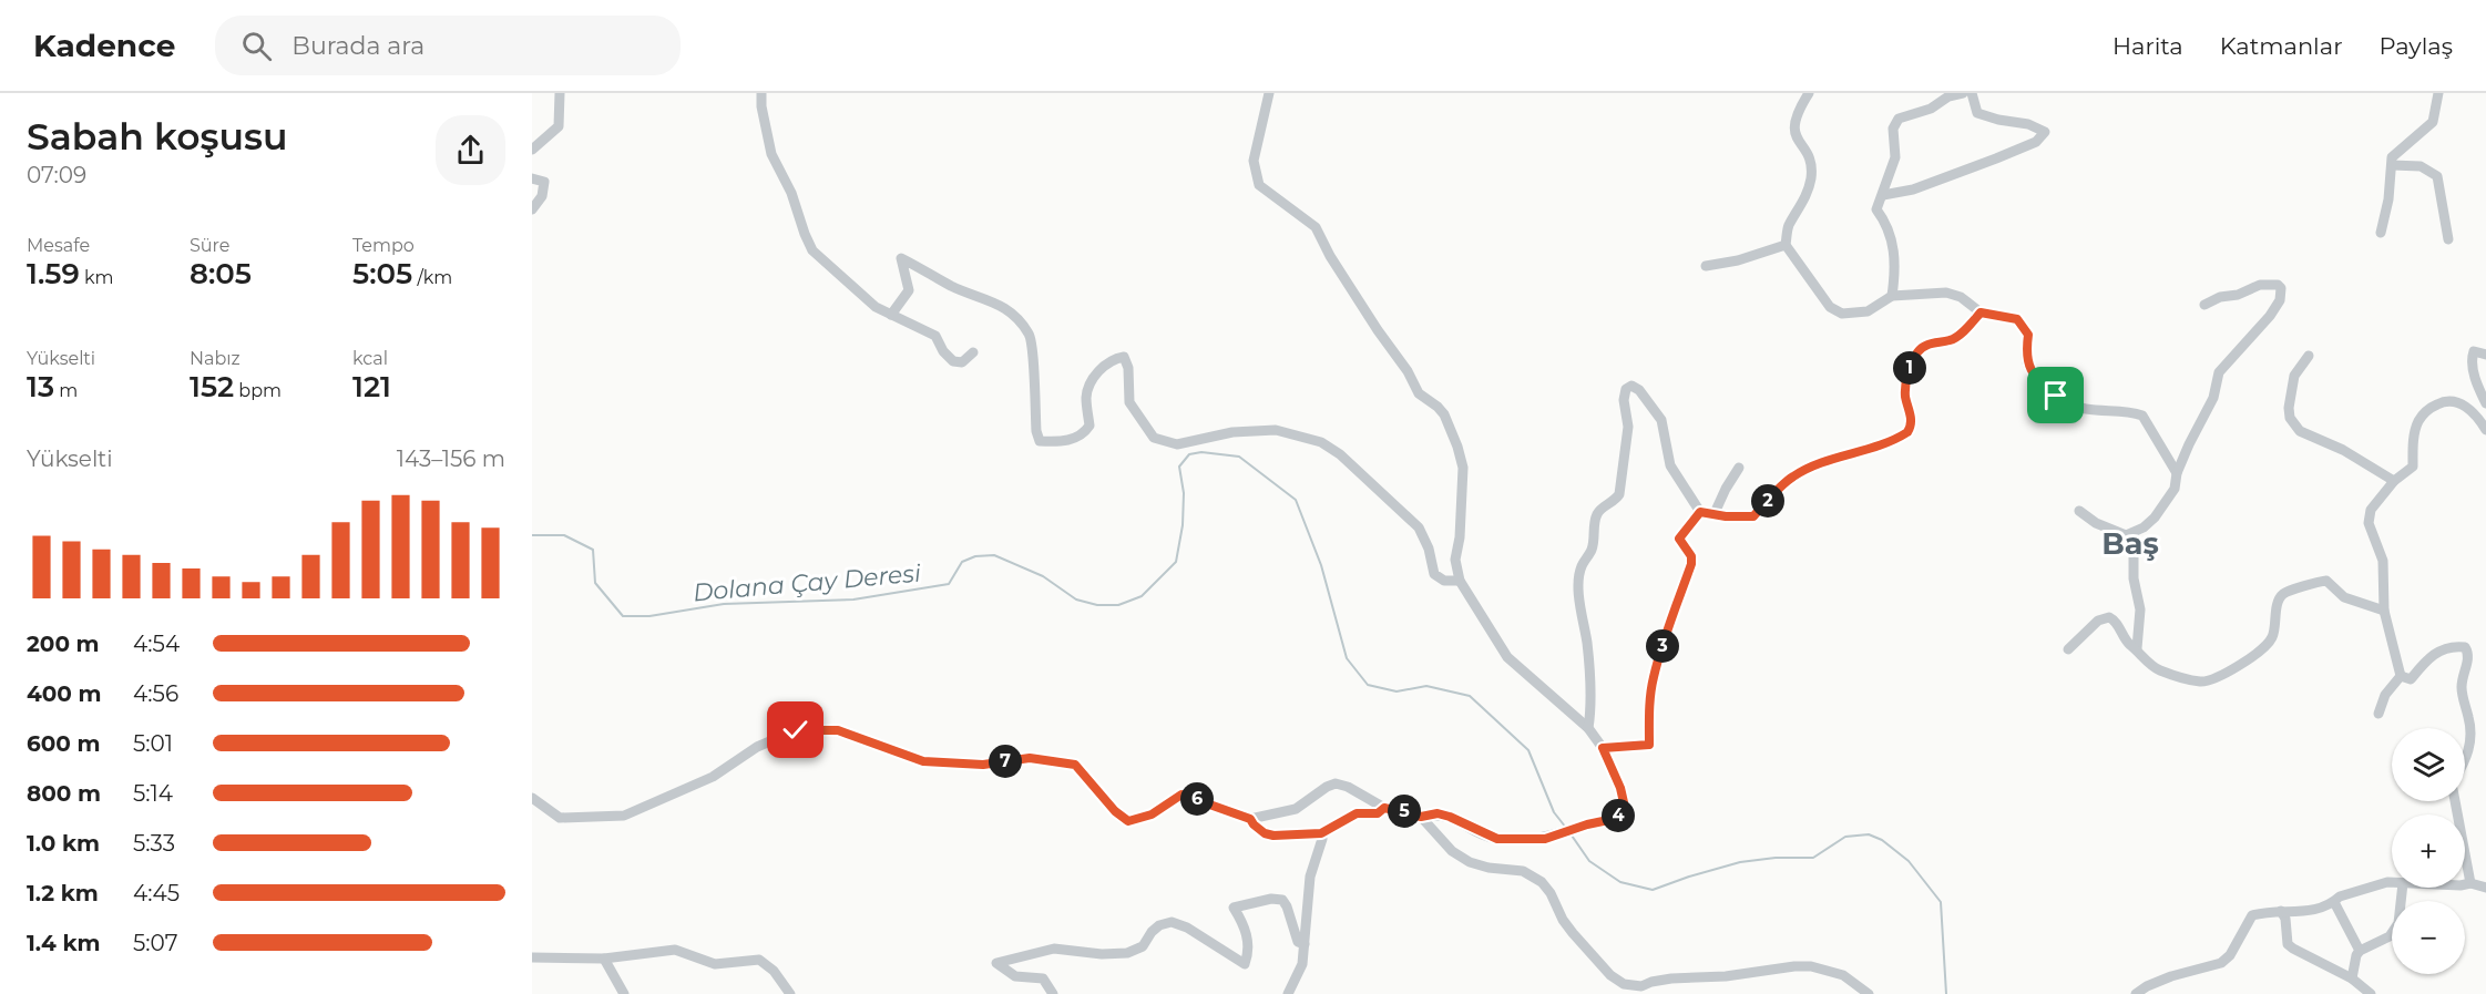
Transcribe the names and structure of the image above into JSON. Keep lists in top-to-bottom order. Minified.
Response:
{"districts":["Baş"],"water":["Dolana Çay Deresi"],"page":{"header":"Kadence","search":"Burada ara","nav":["Harita","Katmanlar","Paylaş"],"heading":["Sabah koşusu","07:09"],"stats":[["Mesafe","1.59 km"],["Süre","8:05"],["Tempo","5:05 /km"],["Yükselti","13 m"],["Nabız","152 bpm"],["kcal","121"]],"pins":["1","2","3","7","6","5","4"],"chart":["Yükselti","143–156 m"],"list":[{"name":"200 m","note":"4:54"},{"name":"400 m","note":"4:56"},{"name":"600 m","note":"5:01"},{"name":"800 m","note":"5:14"},{"name":"1.0 km","note":"5:33"},{"name":"1.2 km","note":"4:45"},{"name":"1.4 km","note":"5:07"}],"map_buttons":["+","−"]}}
